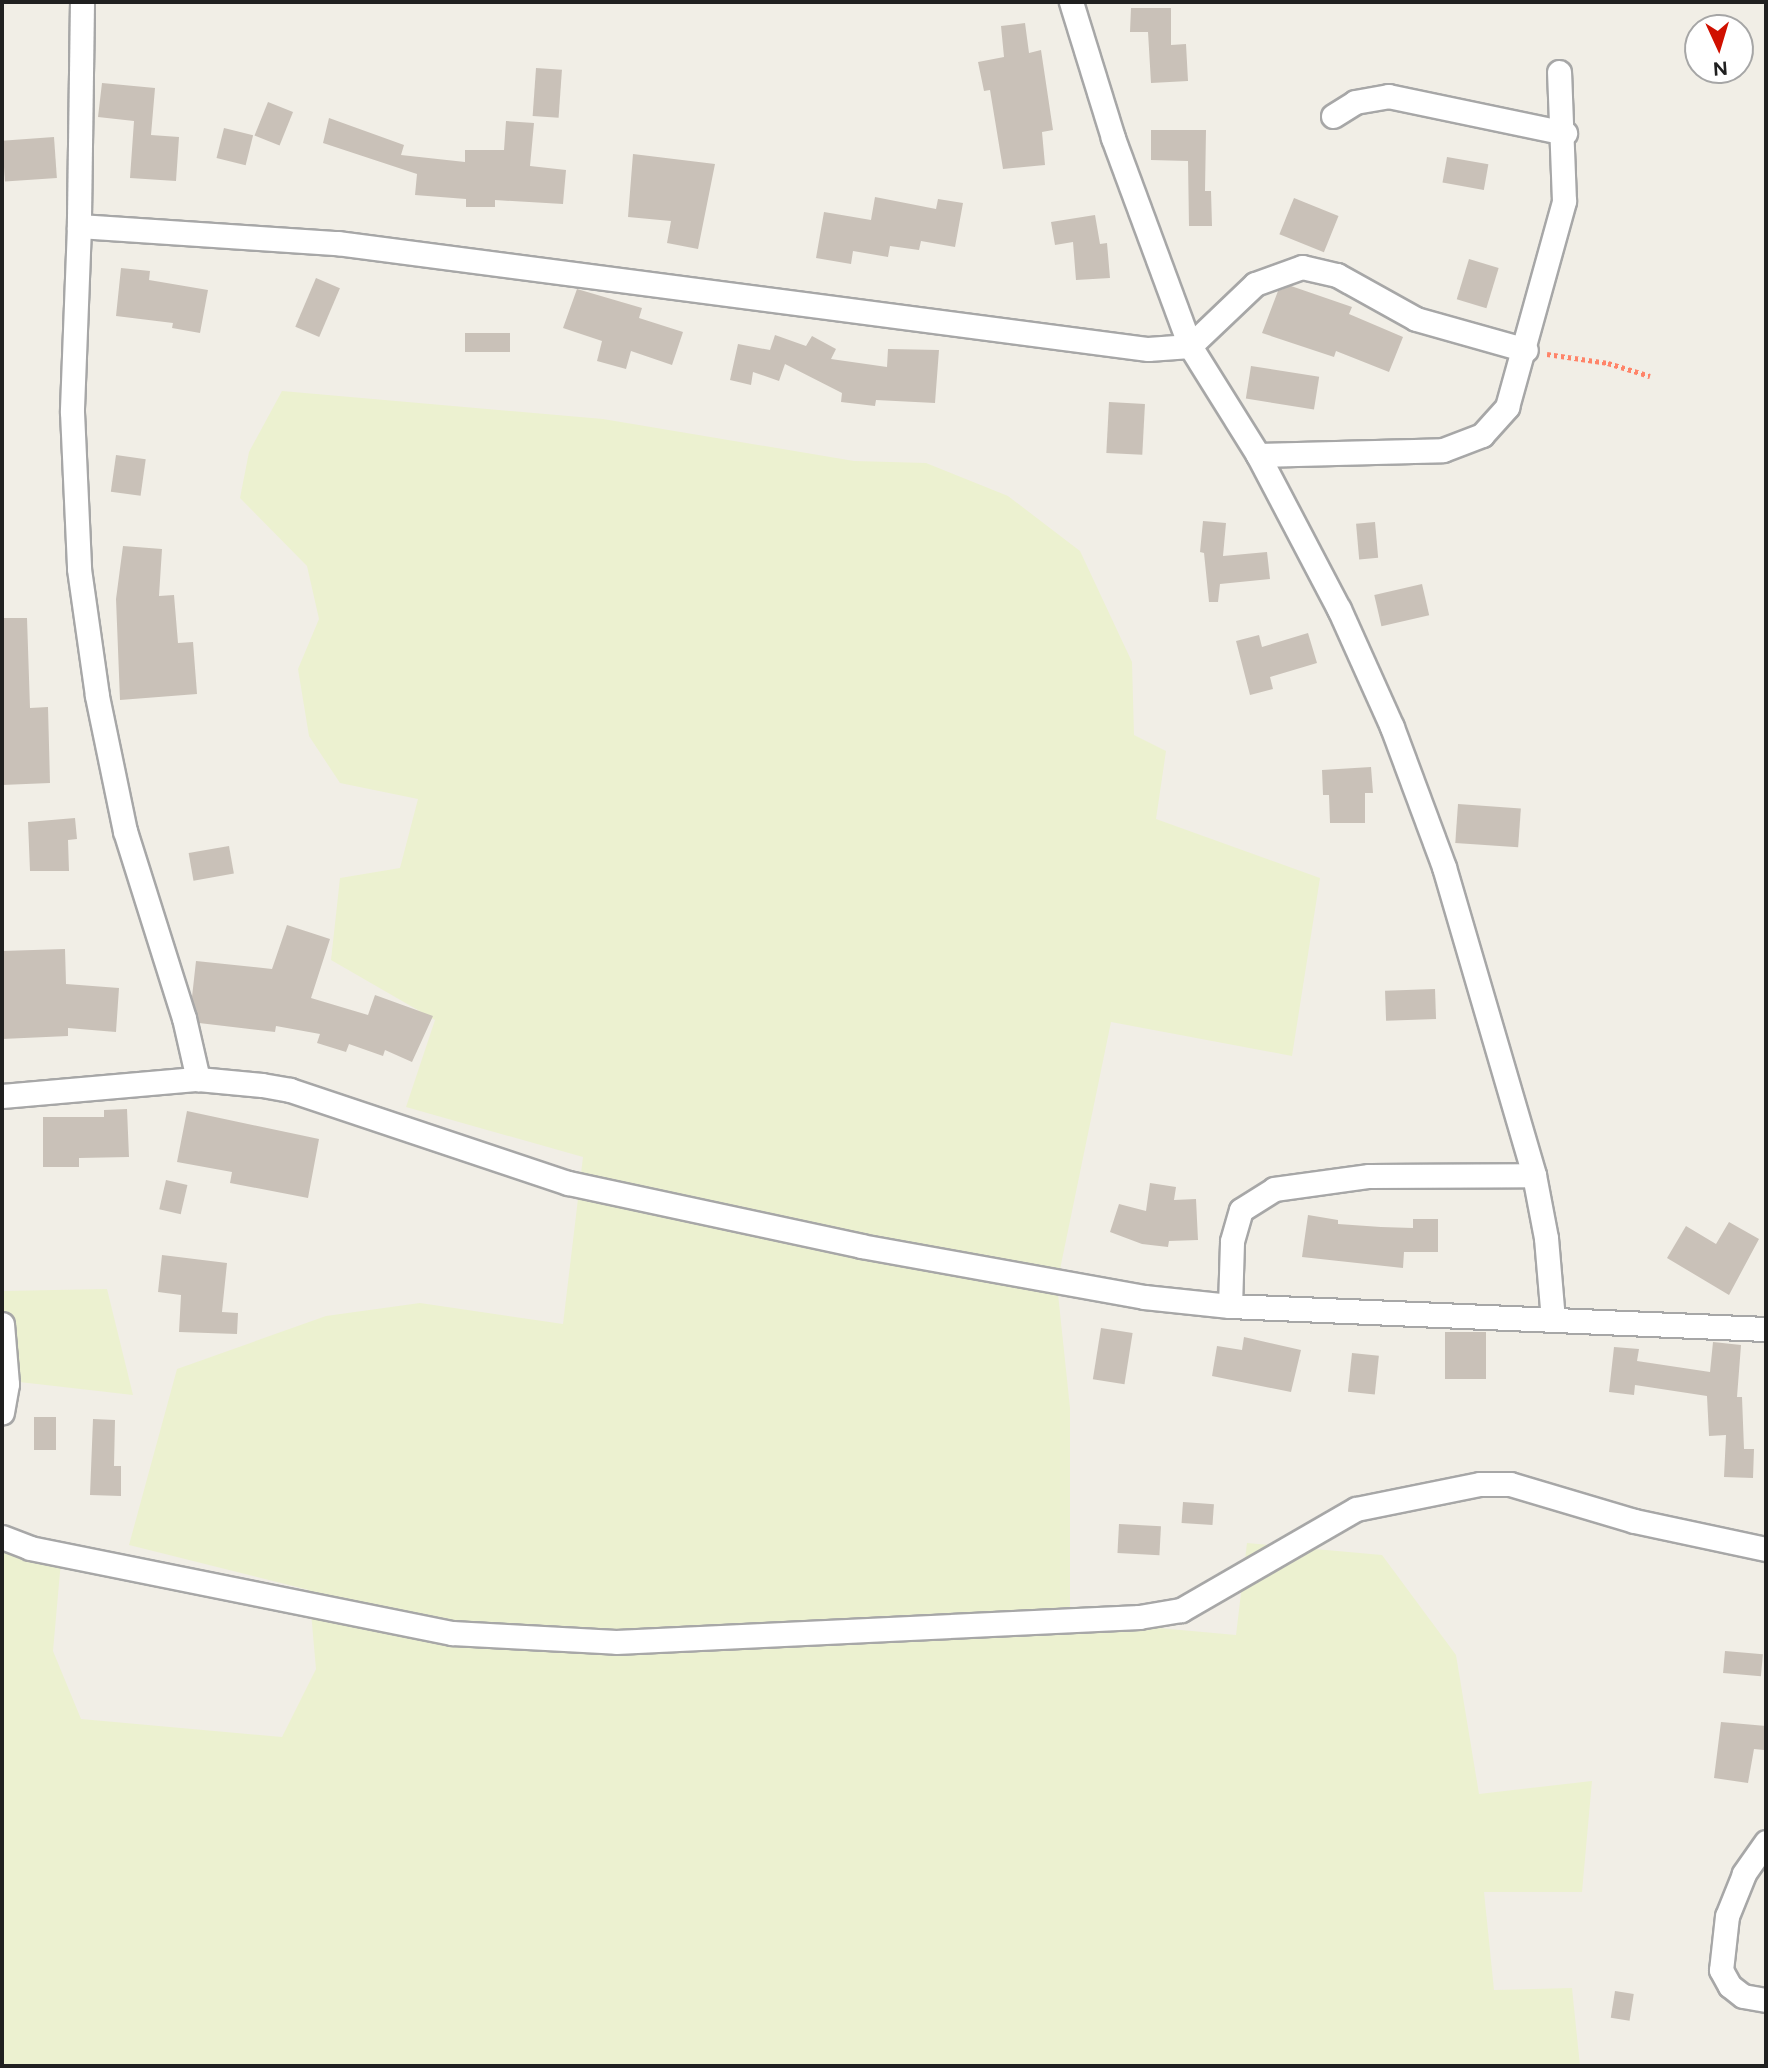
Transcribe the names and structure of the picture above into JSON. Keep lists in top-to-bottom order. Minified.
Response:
{"north":"bottom"}
